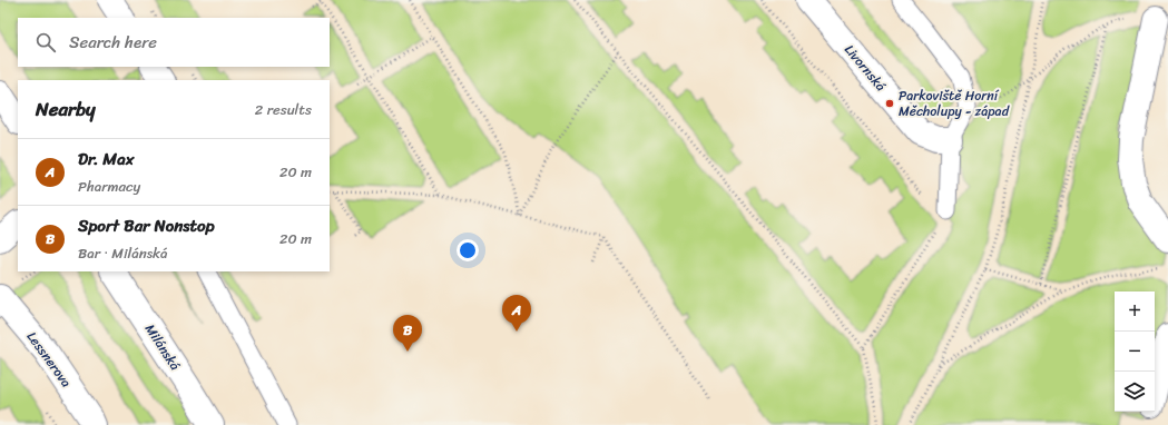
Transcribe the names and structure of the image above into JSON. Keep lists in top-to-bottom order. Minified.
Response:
{"streets":{"street":["Livornská","Milánská","Lessnerova"]},"places":["Parkoviště Horní Měcholupy - západ"],"page":{"search":"Search here","heading":["Nearby","2 results"],"list":[{"mark":"A","name":"Dr. Max","note":"Pharmacy","value":"20 m"},{"mark":"B","name":"Sport Bar Nonstop","note":"Bar · Milánská","value":"20 m"}],"map_buttons":["+","−"],"pins":["A","B"]}}
